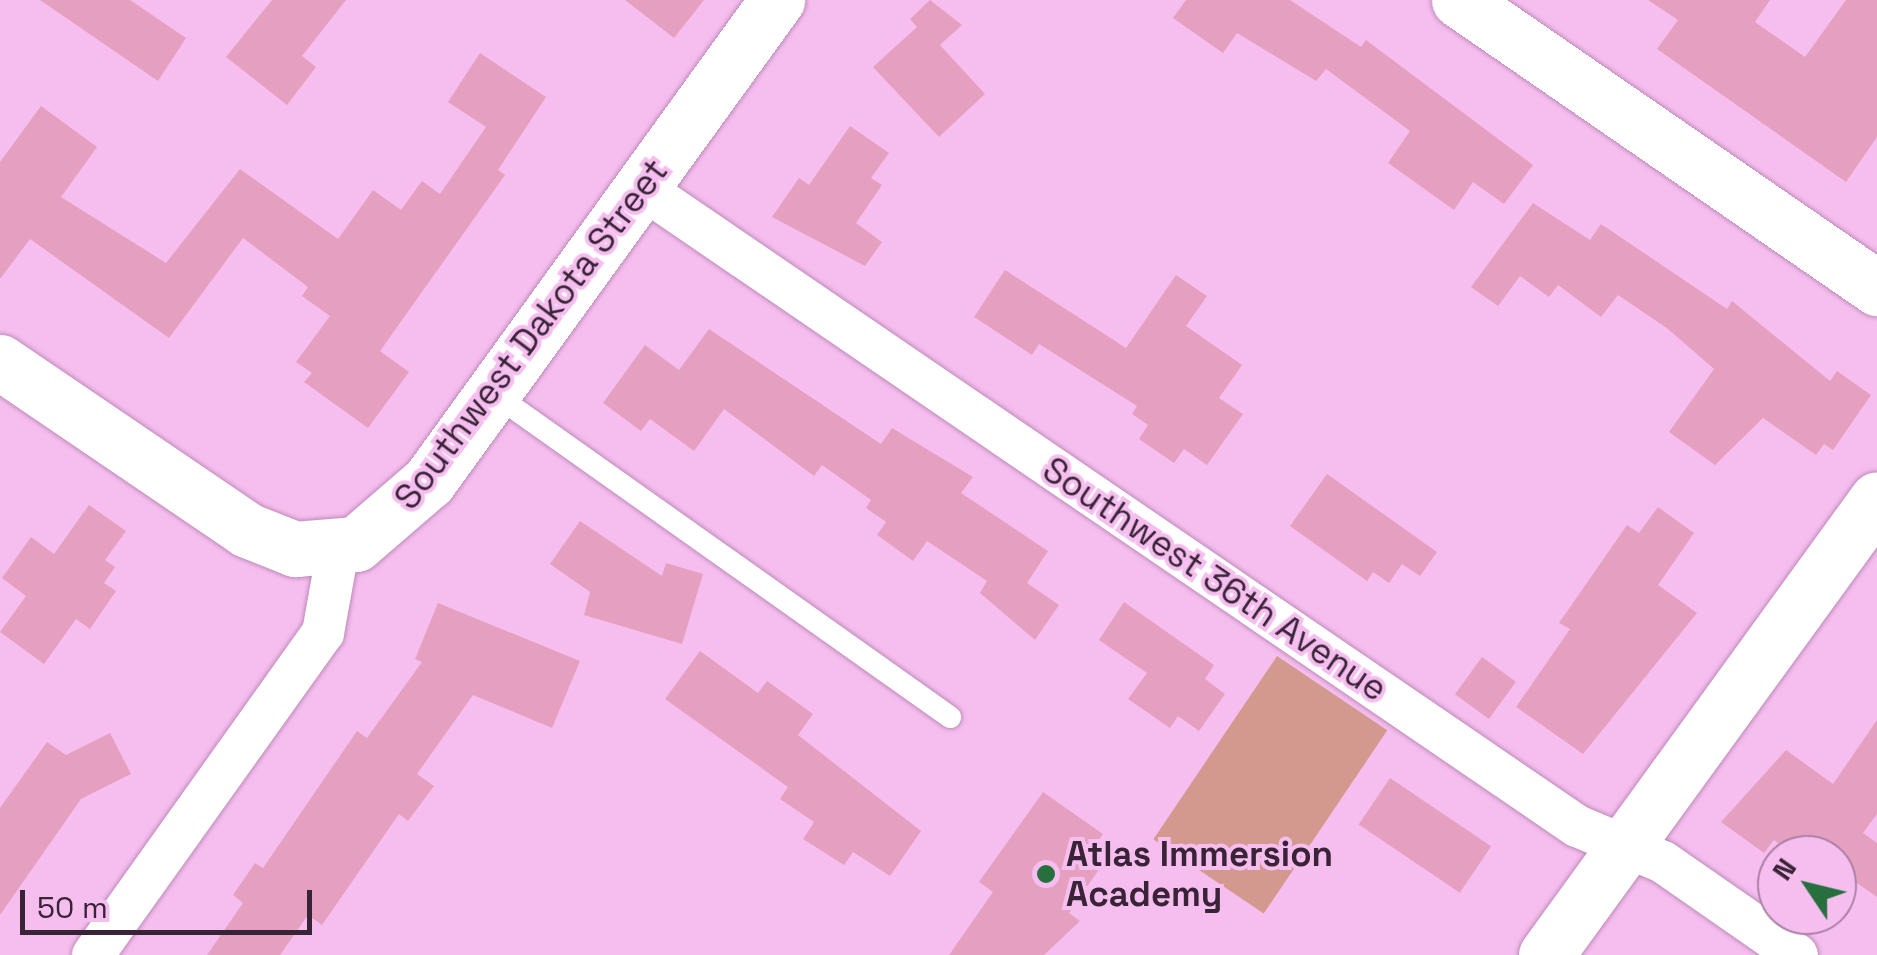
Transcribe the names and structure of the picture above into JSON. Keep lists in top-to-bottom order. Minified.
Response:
{"streets":{"street":["Southwest Dakota Street","Southwest 36th Avenue"]},"crossings":[["Southwest Dakota Street","Southwest 36th Avenue"]],"places":["Atlas Immersion Academy"],"scale_bar":"50 m","north":"top left"}
